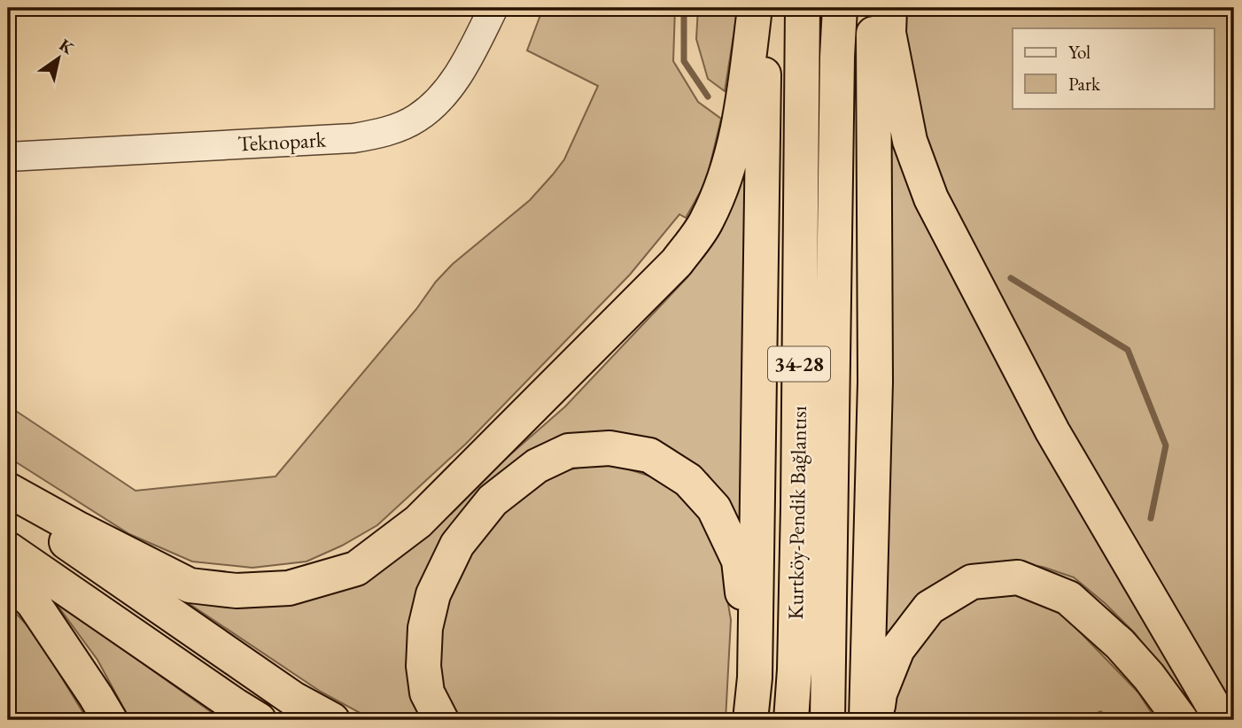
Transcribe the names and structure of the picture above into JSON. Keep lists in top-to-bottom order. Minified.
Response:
{"streets":{"highway":["34-28","Kurtköy-Pendik Bağlantısı"],"street":["Teknopark"]},"legend":["Yol","Park"],"north":"top right"}
